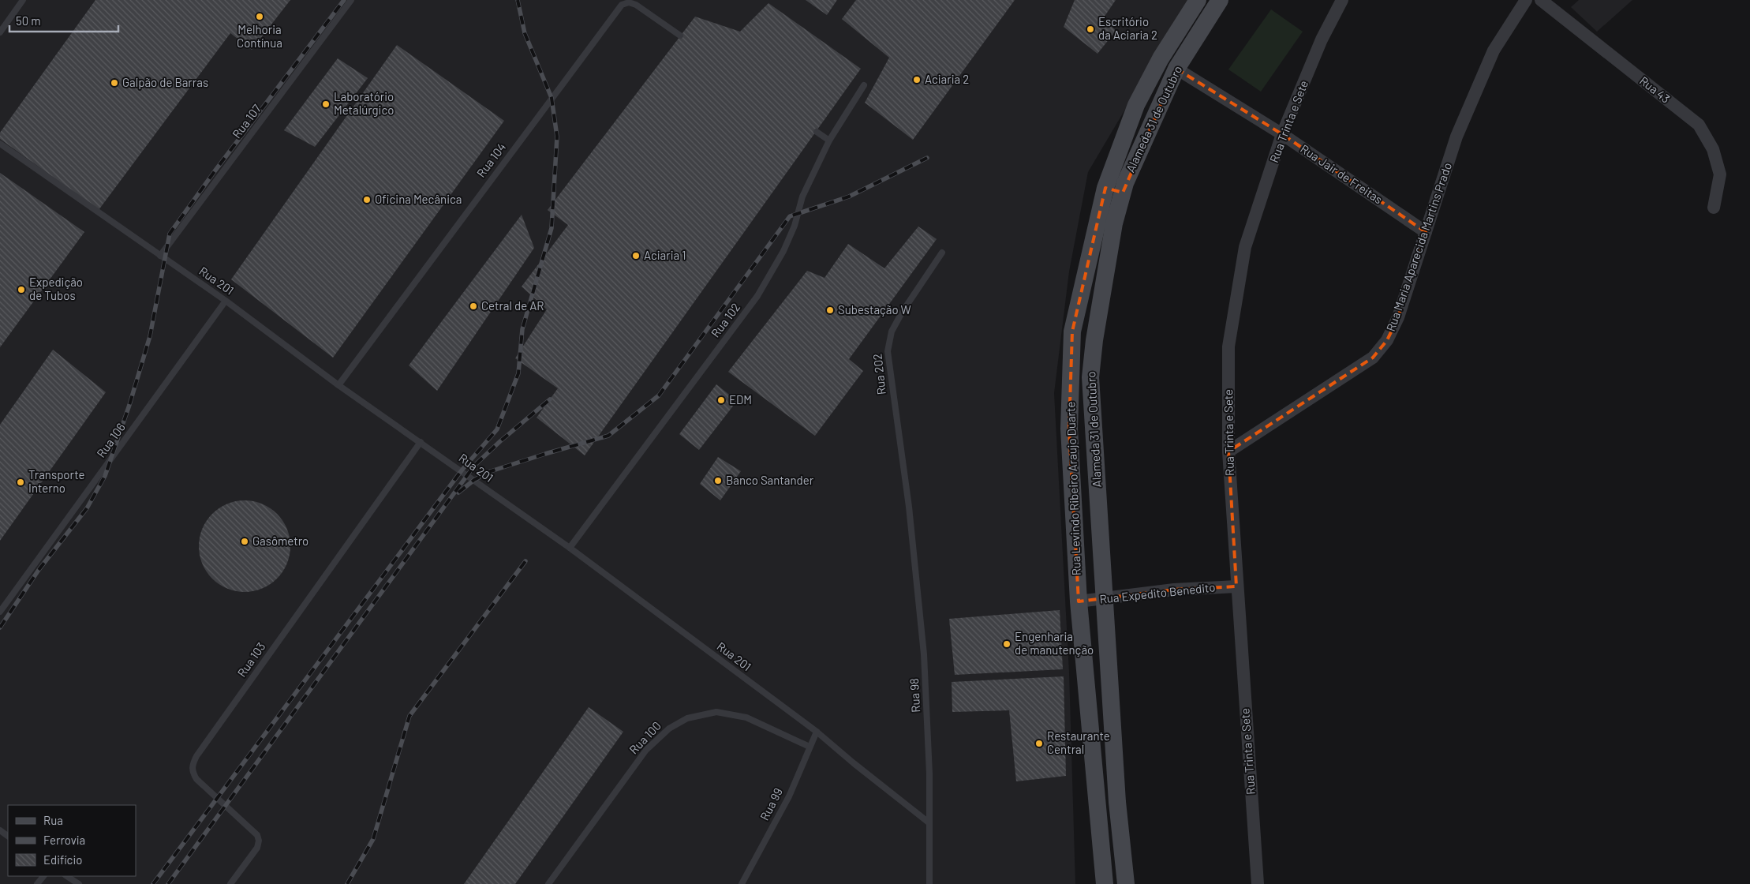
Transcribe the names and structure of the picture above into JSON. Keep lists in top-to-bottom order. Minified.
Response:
{"streets":{"main road":["Alameda 31 de Outubro","Rua Levindo Ribeiro Araujo Duarte"],"street":["Rua 43","Rua Trinta e Sete","Rua Jair de Freitas","Rua Maria Aparecida Martins Prado","Rua Expedito Benedito"],"lane":["Rua 107","Rua 104","Rua 201","Rua 102","Rua 202","Rua 106","Rua 103","Rua 98","Rua 100","Rua 99"]},"crossings":[["Alameda 31 de Outubro","Rua Jair de Freitas"],["Alameda 31 de Outubro","Rua Expedito Benedito"],["Rua 107","Rua 201"],["Rua Trinta e Sete","Rua Jair de Freitas"],["Rua Trinta e Sete","Rua Maria Aparecida Martins Prado"],["Rua Trinta e Sete","Rua Expedito Benedito"],["Rua 104","Rua 201"],["Rua Jair de Freitas","Rua Maria Aparecida Martins Prado"],["Rua 201","Rua 102"],["Rua 201","Rua 106"],["Rua 201","Rua 103"],["Rua 201","Rua 98"],["Rua 201","Rua 99"],["Rua 202","Rua 98"],["Rua Levindo Ribeiro Araujo Duarte","Rua Expedito Benedito"],["Rua 100","Rua 99"]],"places":["Melhoria Contínua","Escritório da Aciaria 2","Aciaria 2","Galpão de Barras","Laboratório Metalúrgico","Oficina Mecânica","Aciaria 1","Expedição de Tubos","Cetral de AR","Subestação W","EDM","Banco Santander","Transporte Interno","Gasômetro","Engenharia de manutenção","Restaurante Central"],"legend":["Rua","Ferrovia","Edifício"],"scale_bar":"50 m"}
